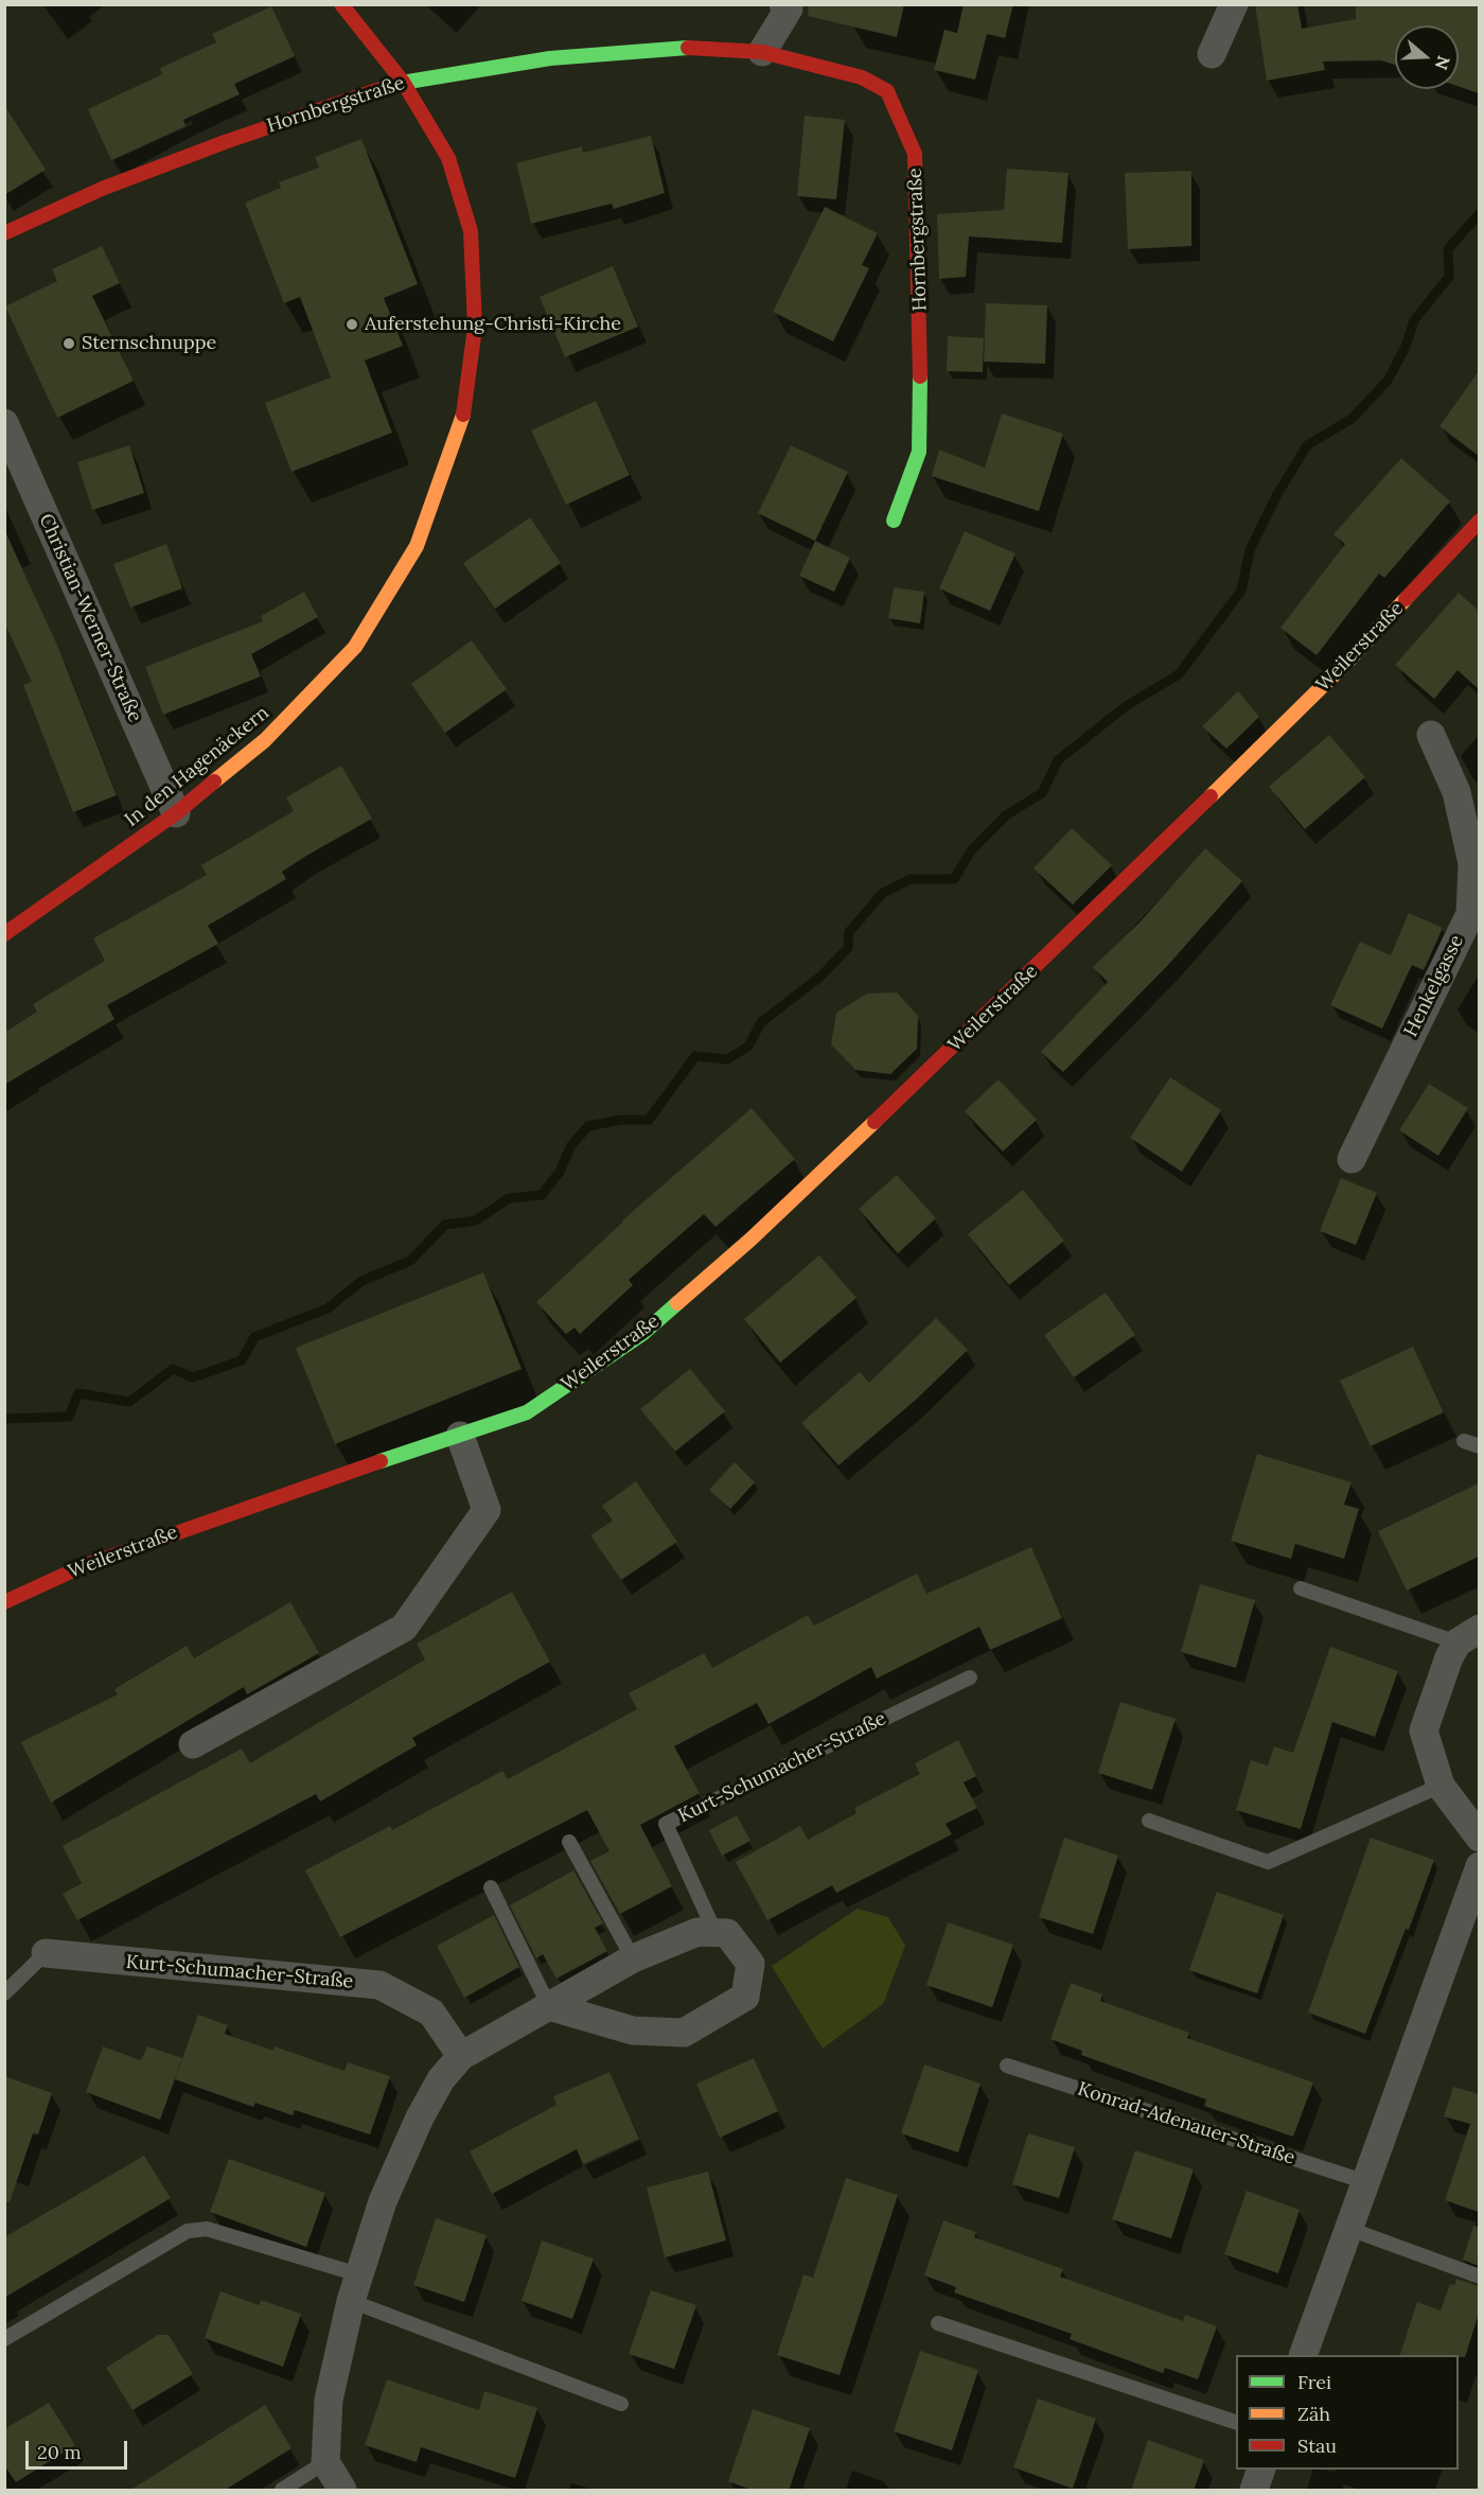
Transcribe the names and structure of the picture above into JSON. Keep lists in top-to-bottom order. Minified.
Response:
{"streets":{"street":["Hornbergstraße","Christian-Werner-Straße","Weilerstraße","In den Hagenäckern","Henkelgasse","Kurt-Schumacher-Straße"],"lane":["Konrad-Adenauer-Straße"]},"crossings":[["Hornbergstraße","In den Hagenäckern"],["Christian-Werner-Straße","In den Hagenäckern"]],"places":["Auferstehung-Christi-Kirche","Sternschnuppe"],"legend":["Frei","Zäh","Stau"],"scale_bar":"20 m","north":"right"}
